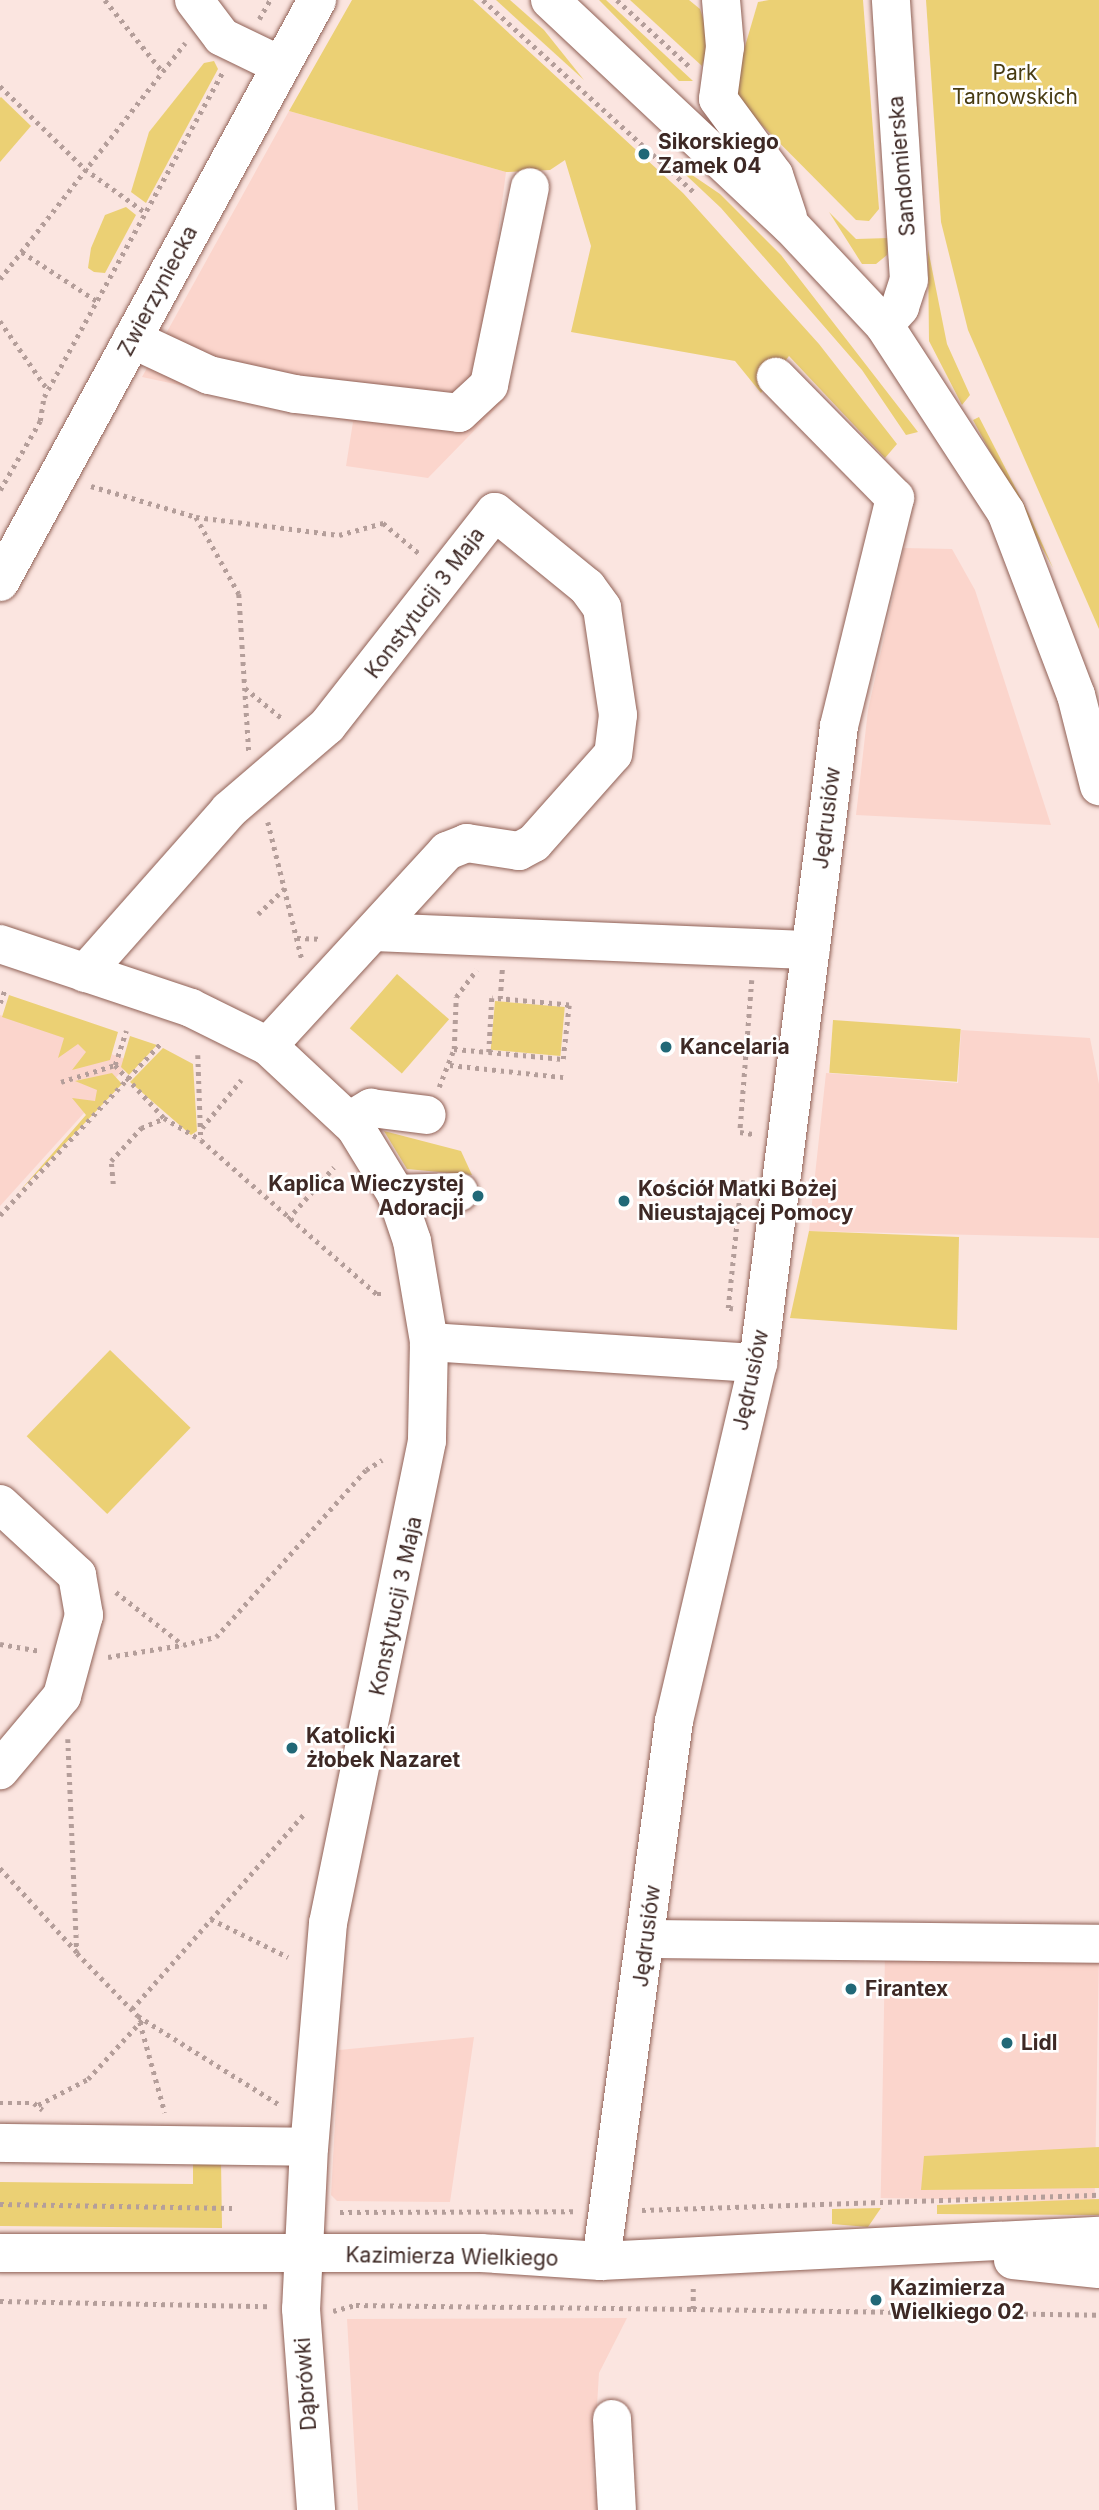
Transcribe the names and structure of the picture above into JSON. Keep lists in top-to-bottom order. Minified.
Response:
{"streets":{"street":["Sandomierska","Zwierzyniecka","Konstytucji 3 Maja","Jędrusiów","Kazimierza Wielkiego","Dąbrówki"]},"crossings":[["Konstytucji 3 Maja","Kazimierza Wielkiego"],["Konstytucji 3 Maja","Dąbrówki"],["Jędrusiów","Kazimierza Wielkiego"],["Kazimierza Wielkiego","Dąbrówki"]],"parks":["Park Tarnowskich"],"places":["Sikorskiego Zamek 04","Kancelaria","Kaplica Wieczystej Adoracji","Kościół Matki Bożej Nieustającej Pomocy","Katolicki żłobek Nazaret","Firantex","Lidl","Kazimierza Wielkiego 02"]}
